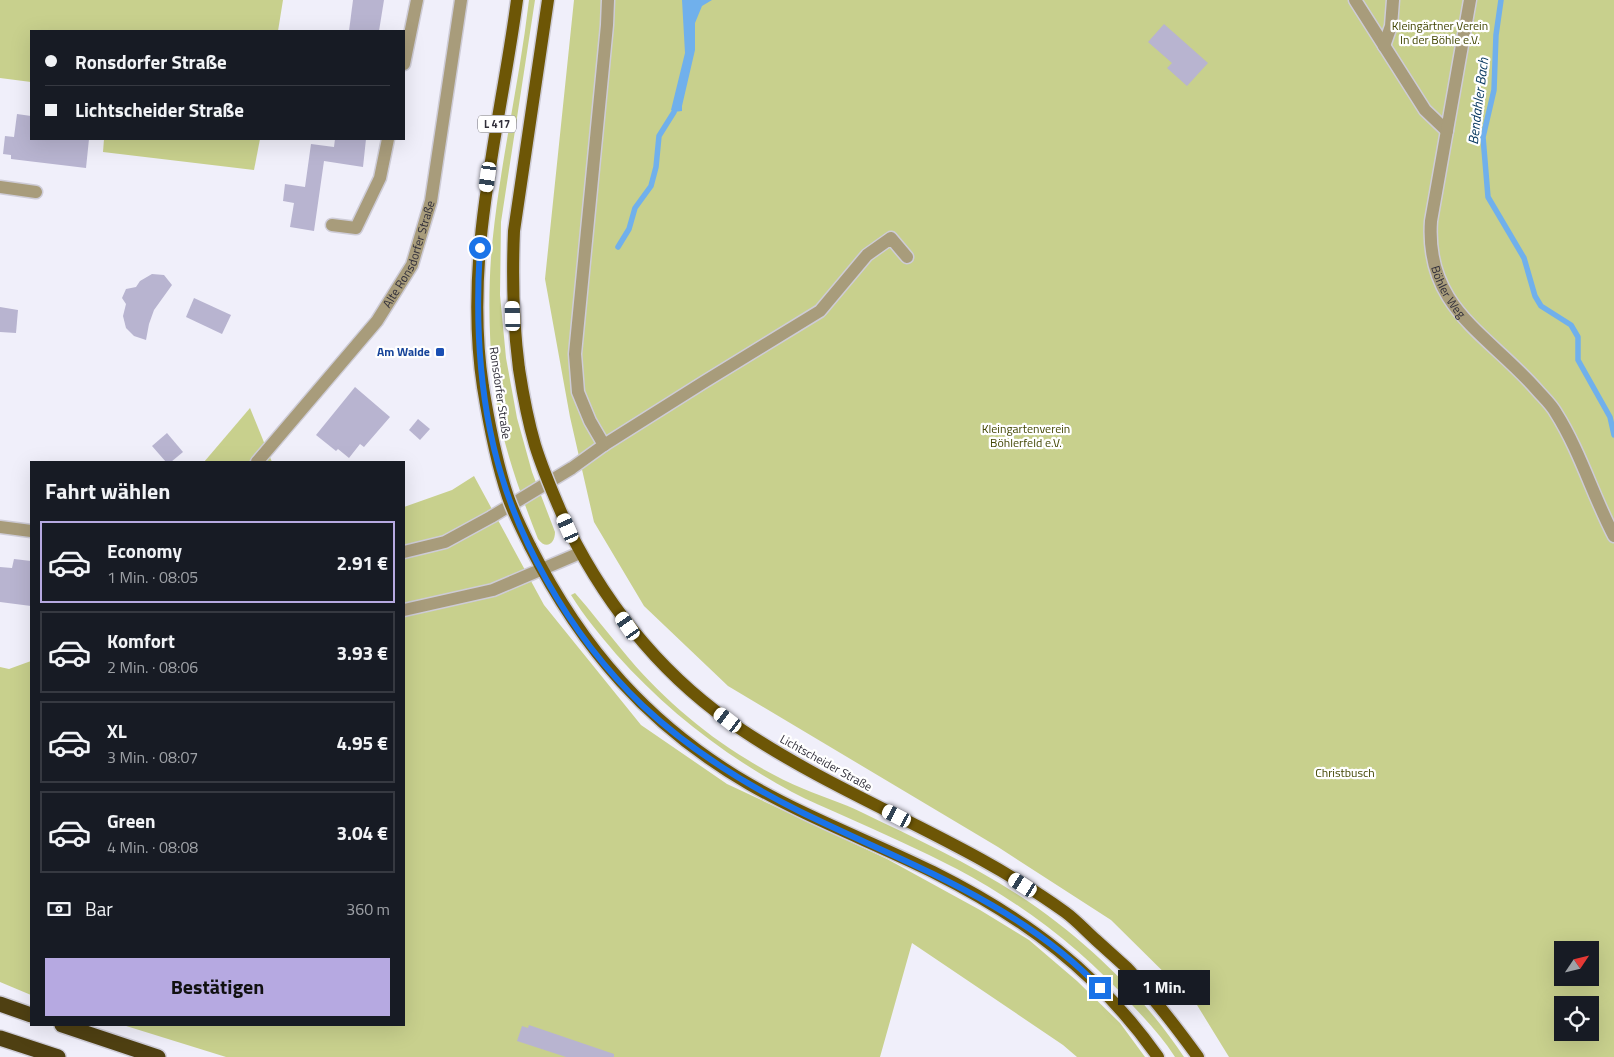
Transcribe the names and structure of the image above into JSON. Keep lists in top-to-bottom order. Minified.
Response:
{"streets":{"main road":["L 417","Ronsdorfer Straße","Lichtscheider Straße"],"street":["Alte Ronsdorfer Straße","Böhler Weg"]},"crossings":[["L 417","Ronsdorfer Straße"],["Ronsdorfer Straße","Lichtscheider Straße"]],"water":["Bendahler Bach"],"parks":["Kleingärtner Verein In der Böhle e.V.","Kleingartenverein Böhlerfeld e.V.","Christbusch"],"places":{"transit":["Am Walde"]},"north":"top right","page":{"banner":["Ronsdorfer Straße","Lichtscheider Straße"],"heading":"Fahrt wählen","list":[{"name":"Economy","note":"1 Min. · 08:05","value":"2.91 €"},{"name":"Komfort","note":"2 Min. · 08:06","value":"3.93 €"},{"name":"XL","note":"3 Min. · 08:07","value":"4.95 €"},{"name":"Green","note":"4 Min. · 08:08","value":"3.04 €"}],"pay":["Bar","360 m"],"buttons":"Bestätigen","bubble":"1 Min."}}
